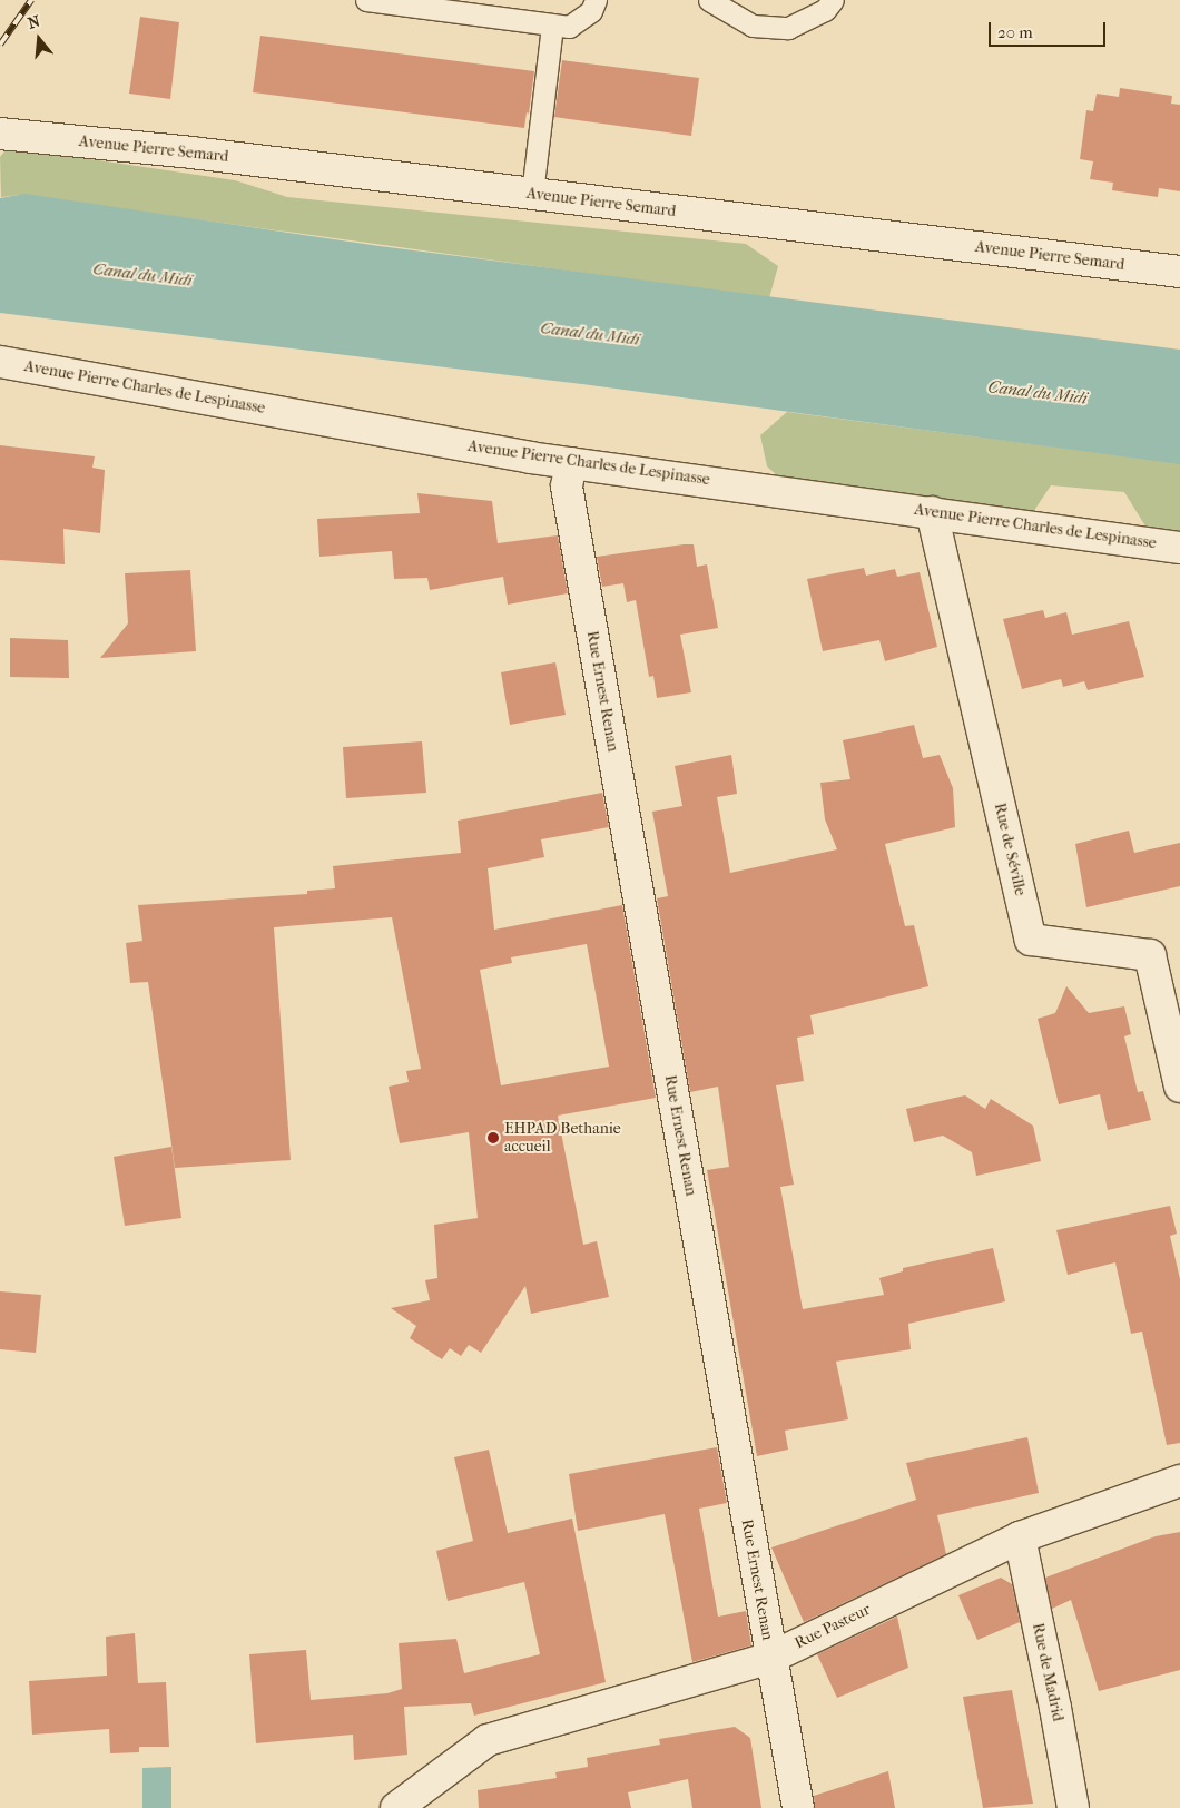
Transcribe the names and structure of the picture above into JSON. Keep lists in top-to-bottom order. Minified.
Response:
{"streets":{"street":["Avenue Pierre Semard","Avenue Pierre Charles de Lespinasse","Rue Ernest Renan","Rue de Séville","Rue Pasteur","Rue de Madrid"]},"crossings":[["Avenue Pierre Charles de Lespinasse","Rue Ernest Renan"],["Avenue Pierre Charles de Lespinasse","Rue de Séville"],["Rue Ernest Renan","Rue Pasteur"],["Rue Pasteur","Rue de Madrid"]],"water":["Canal du Midi"],"places":["EHPAD Bethanie accueil"],"scale_bar":"20 m","north":"top"}
